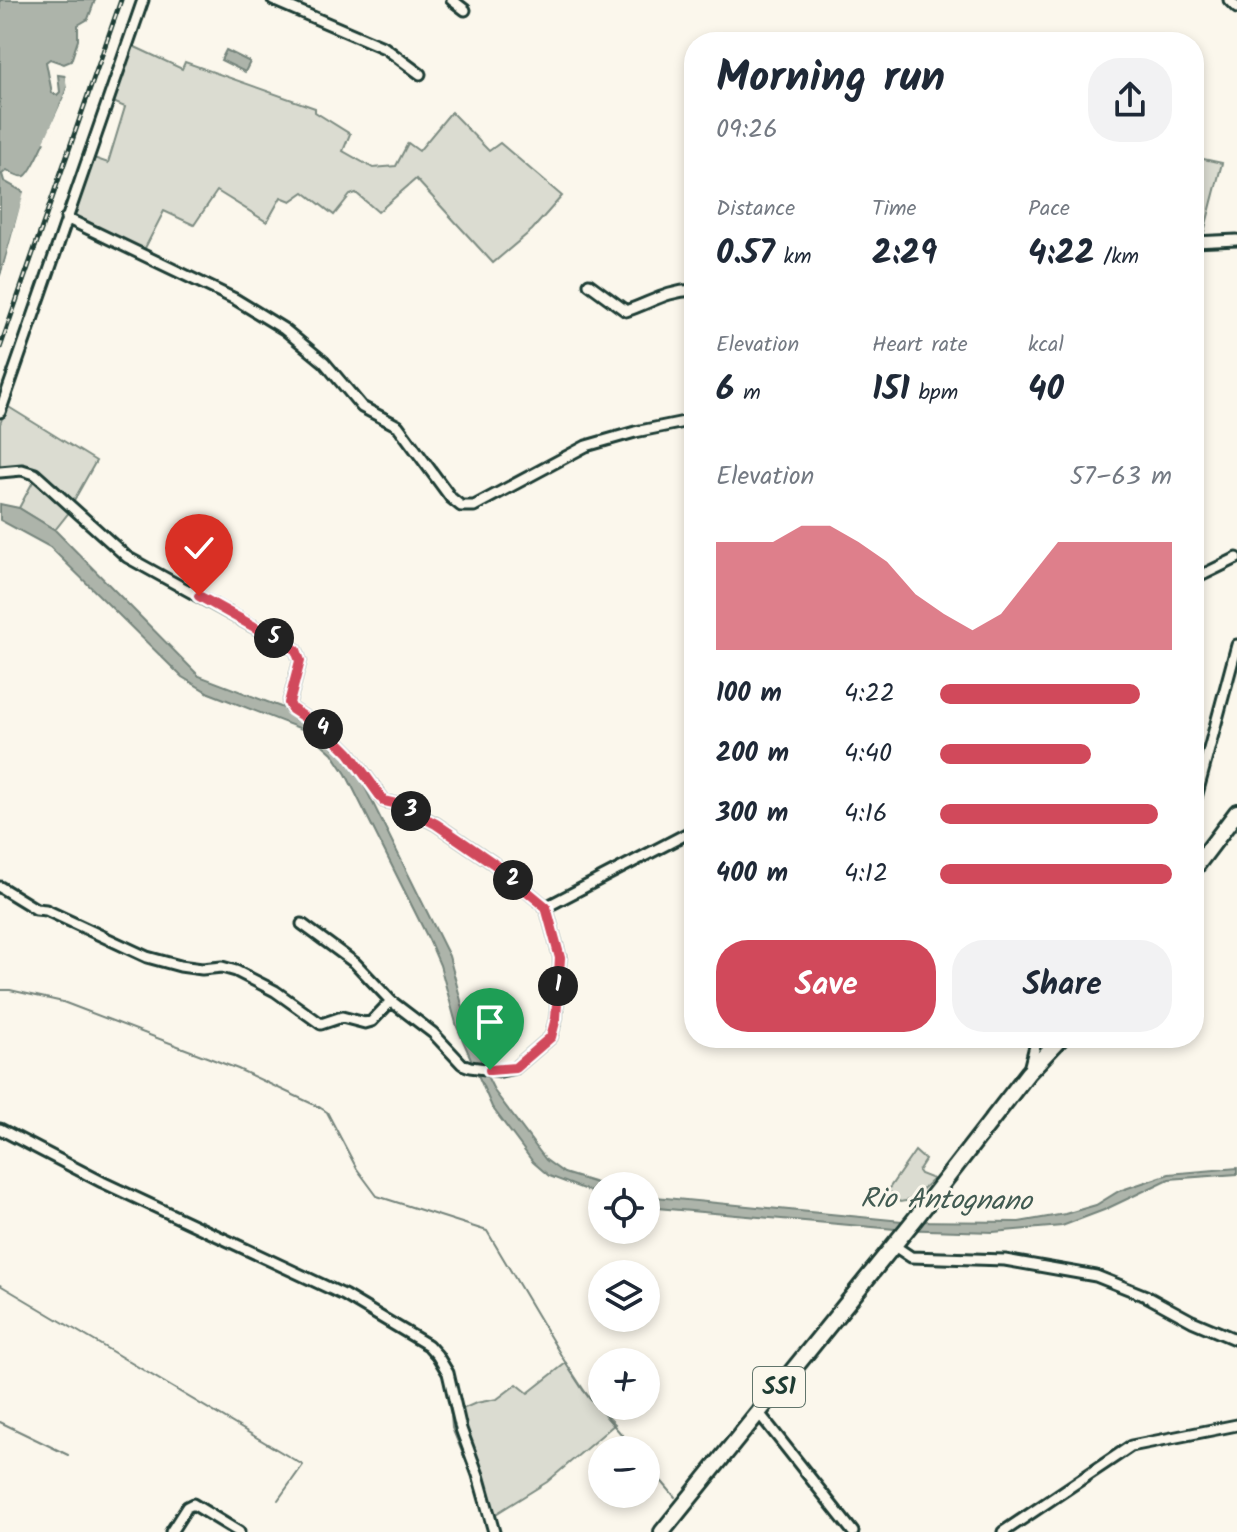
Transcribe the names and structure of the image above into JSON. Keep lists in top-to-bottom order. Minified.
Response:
{"streets":{"main road":["SS1"]},"water":["Rio Antognano"],"page":{"heading":["Morning run","09:26"],"stats":[["Distance","0.57 km"],["Time","2:29"],["Pace","4:22 /km"],["Elevation","6 m"],["Heart rate","151 bpm"],["kcal","40"]],"chart":["Elevation","57–63 m"],"pins":["5","4","3","2","1"],"list":[{"name":"100 m","note":"4:22"},{"name":"200 m","note":"4:40"},{"name":"300 m","note":"4:16"},{"name":"400 m","note":"4:12"}],"buttons":["Save","Share"],"map_buttons":["+","−"]}}
